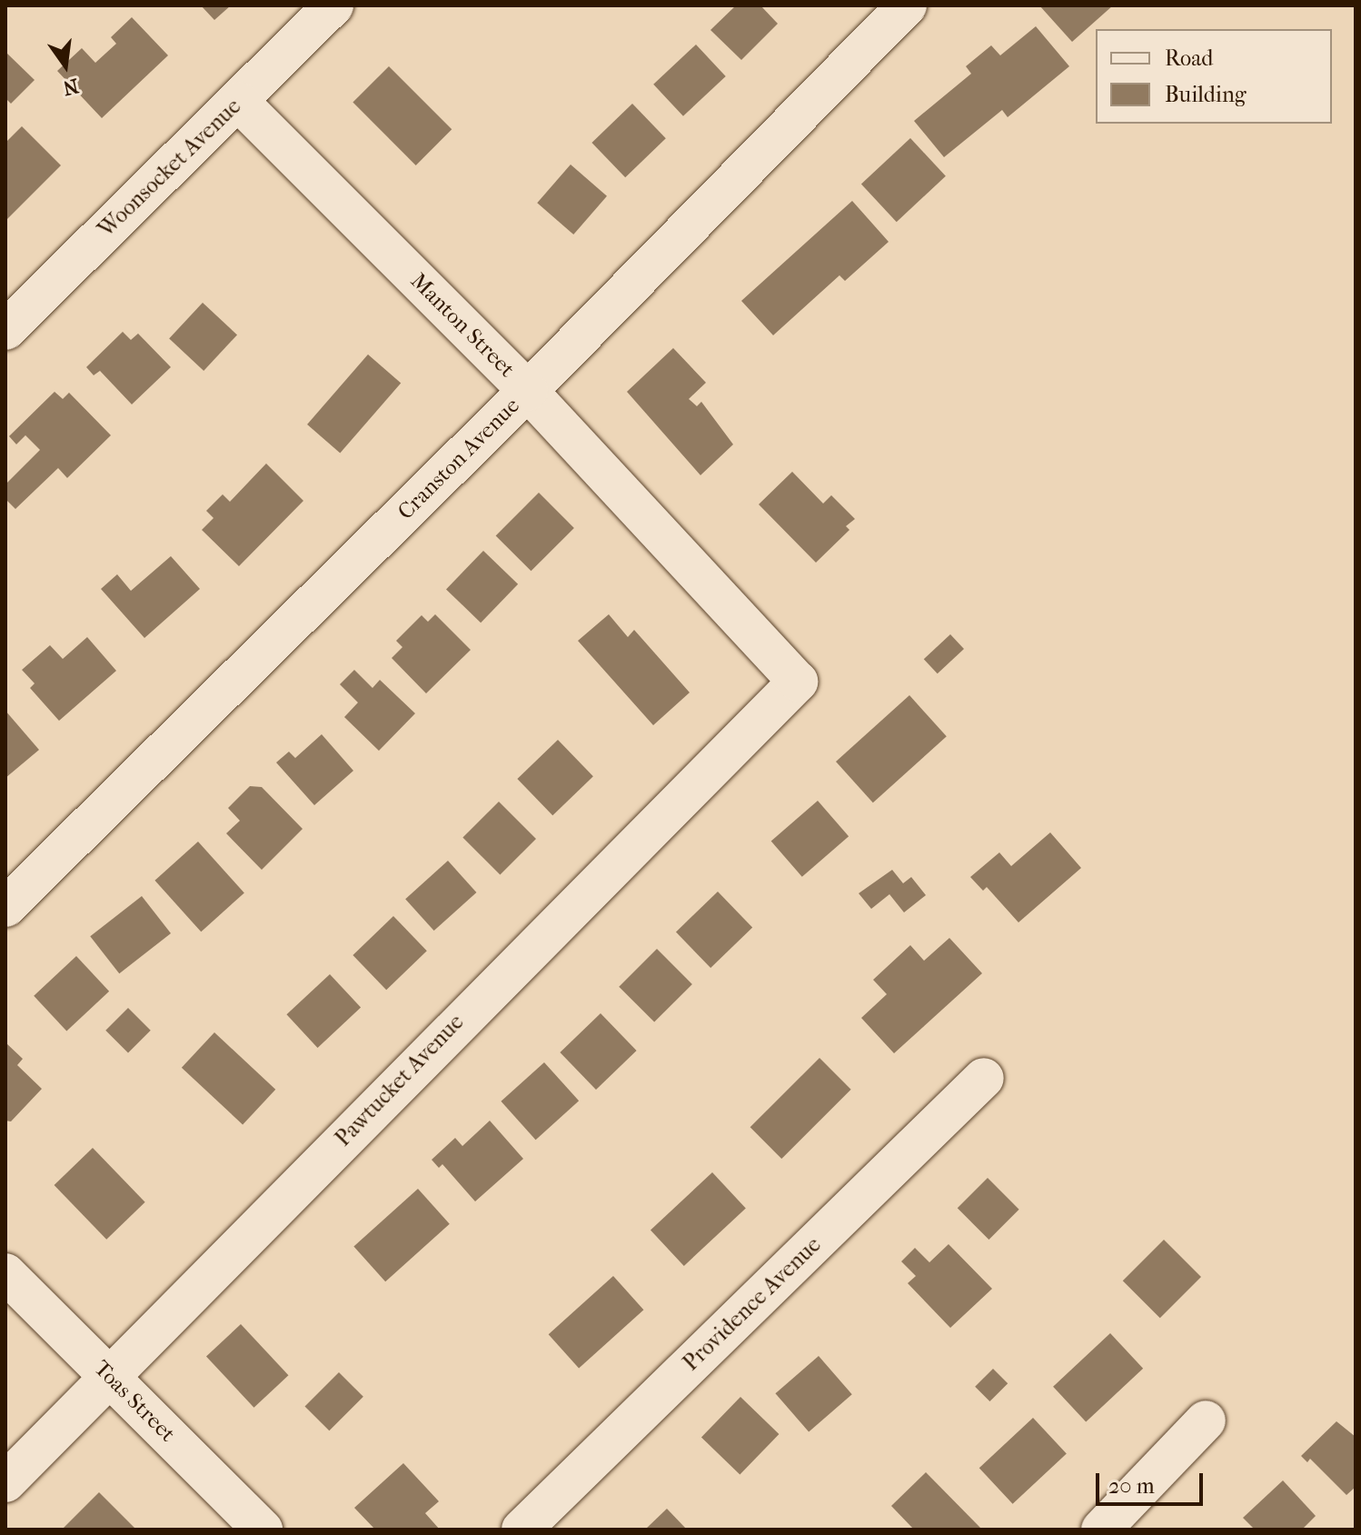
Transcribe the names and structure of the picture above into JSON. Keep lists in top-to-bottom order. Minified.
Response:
{"streets":{"street":["Woonsocket Avenue","Manton Street","Cranston Avenue","Pawtucket Avenue","Providence Avenue","Toas Street"]},"crossings":[["Woonsocket Avenue","Manton Street"],["Manton Street","Cranston Avenue"],["Manton Street","Pawtucket Avenue"],["Pawtucket Avenue","Toas Street"]],"legend":["Road","Building"],"scale_bar":"20 m","north":"bottom"}
